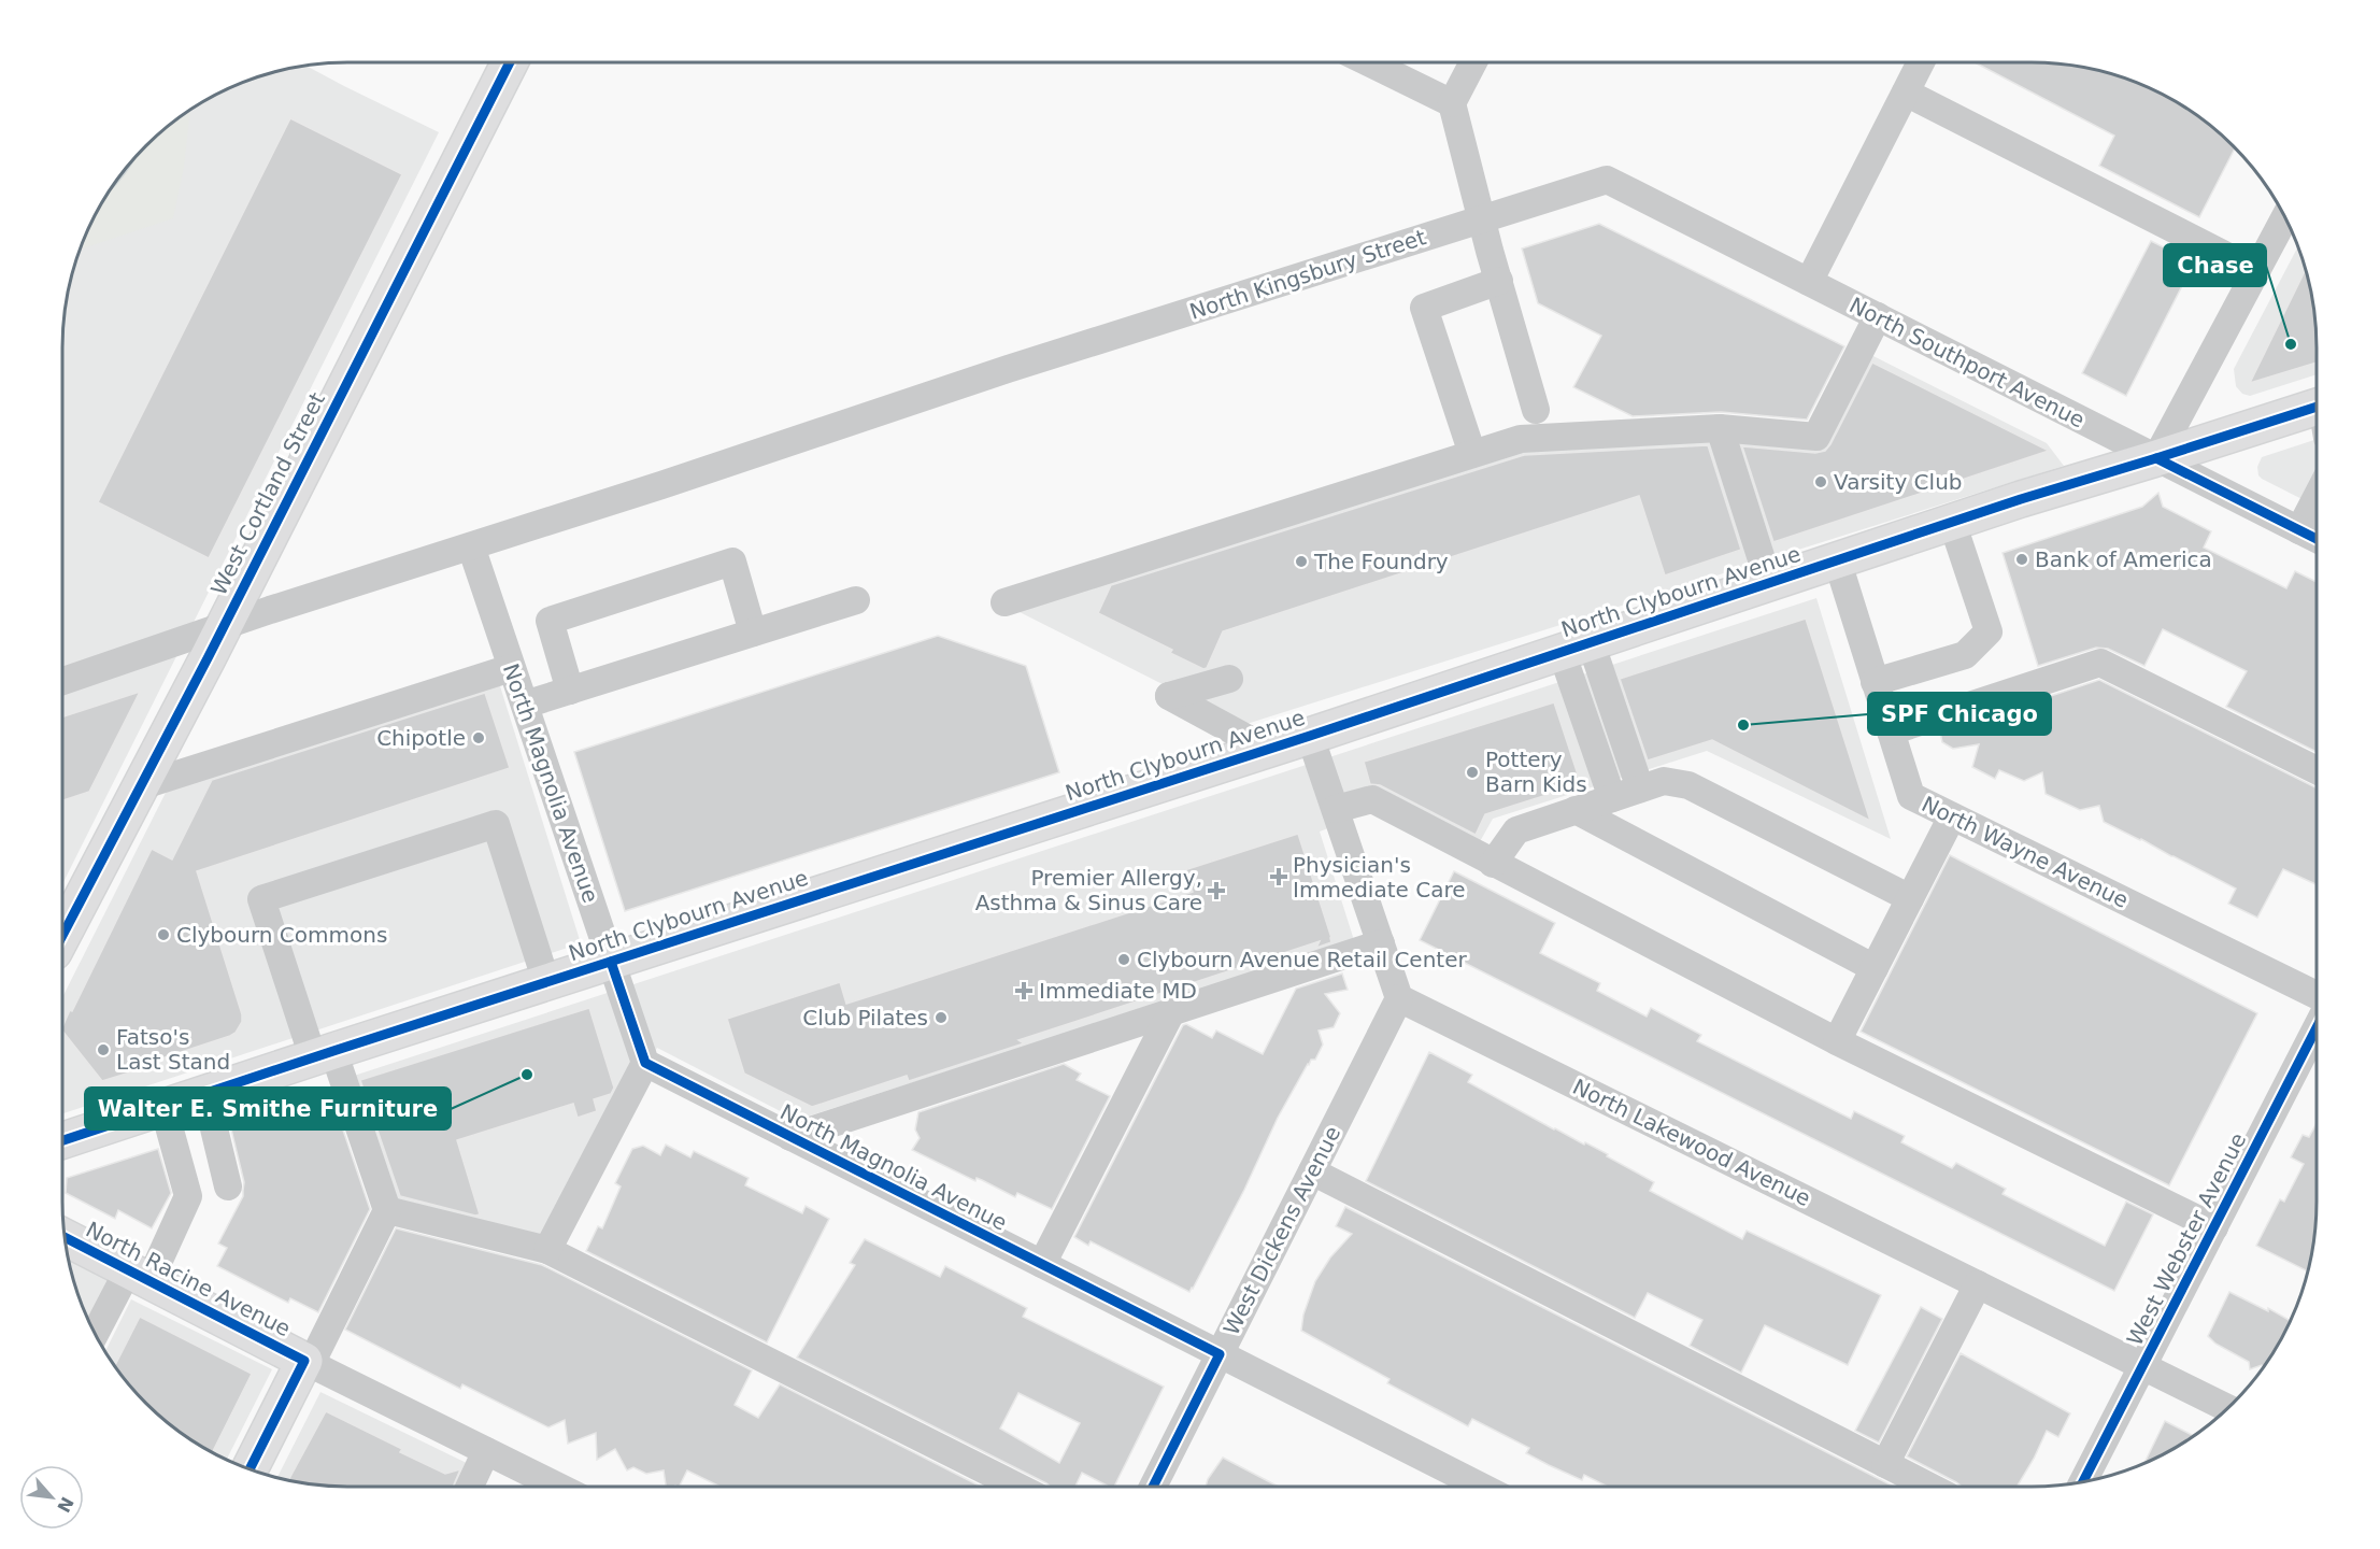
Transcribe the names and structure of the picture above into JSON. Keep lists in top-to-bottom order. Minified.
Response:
{"streets":{"main road":["West Cortland Street","North Clybourn Avenue","North Racine Avenue"],"street":["North Kingsbury Street","North Southport Avenue","North Magnolia Avenue","North Wayne Avenue","North Lakewood Avenue","West Dickens Avenue","West Webster Avenue"]},"crossings":[["North Kingsbury Street","North Southport Avenue"],["North Kingsbury Street","West Cortland Street"],["North Kingsbury Street","North Magnolia Avenue"],["North Southport Avenue","North Clybourn Avenue"],["North Clybourn Avenue","North Magnolia Avenue"],["North Clybourn Avenue","North Wayne Avenue"],["North Magnolia Avenue","West Dickens Avenue"],["North Lakewood Avenue","West Dickens Avenue"],["North Lakewood Avenue","West Webster Avenue"]],"places":{"other":["Chase","Varsity Club","Bank of America","The Foundry","SPF Chicago","Chipotle","Pottery Barn Kids","Clybourn Commons","Clybourn Avenue Retail Center","Club Pilates","Fatso's Last Stand","Walter E. Smithe Furniture"],"health":["Physician's Immediate Care","Premier Allergy, Asthma & Sinus Care","Immediate MD"]},"north":"bottom right"}
